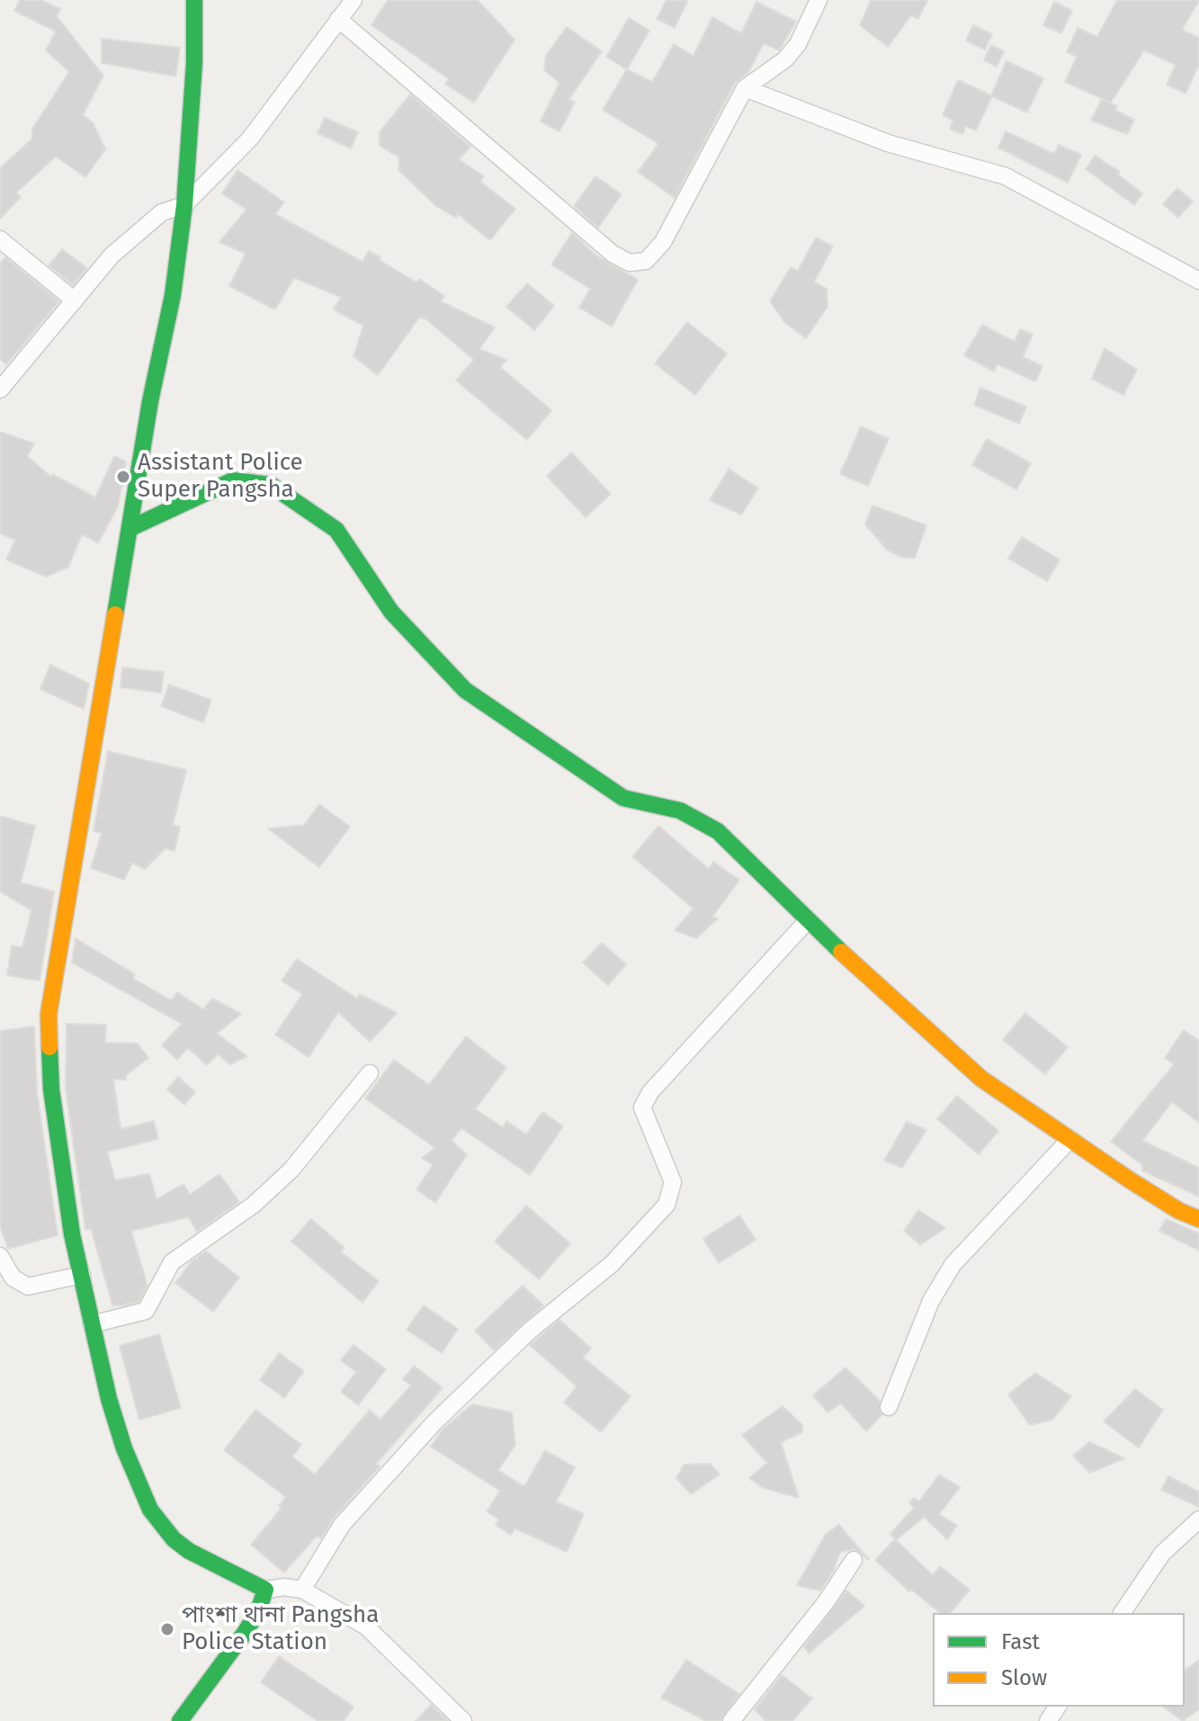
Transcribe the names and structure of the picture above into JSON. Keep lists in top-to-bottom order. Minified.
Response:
{"places":["Assistant Police Super Pangsha","পাংশা থানা Pangsha Police Station"],"legend":["Fast","Slow"]}
